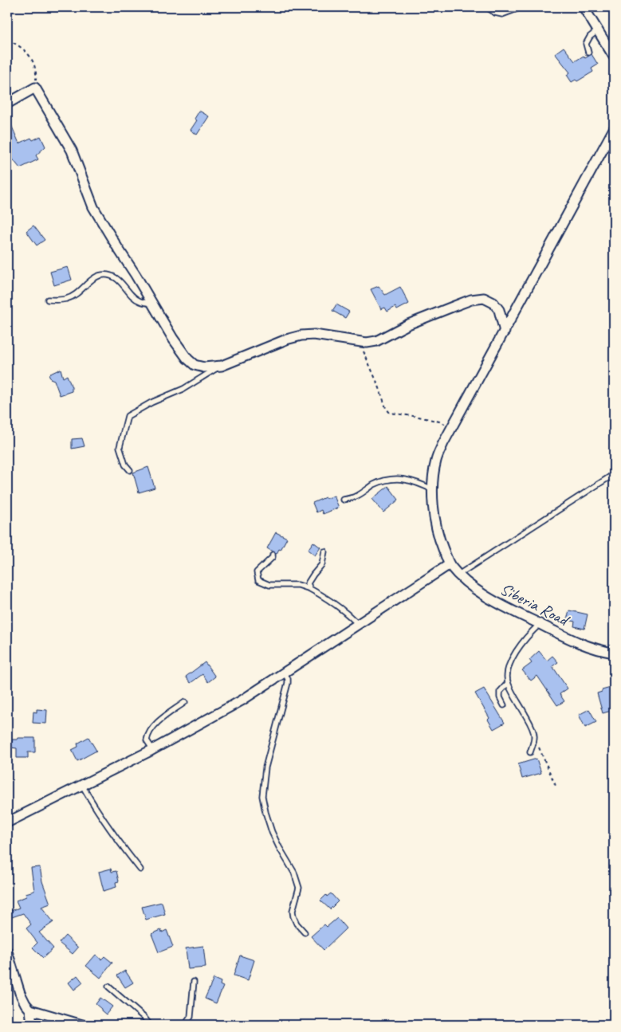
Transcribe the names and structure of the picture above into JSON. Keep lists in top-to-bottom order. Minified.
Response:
{"streets":{"street":["Siberia Road"]}}
